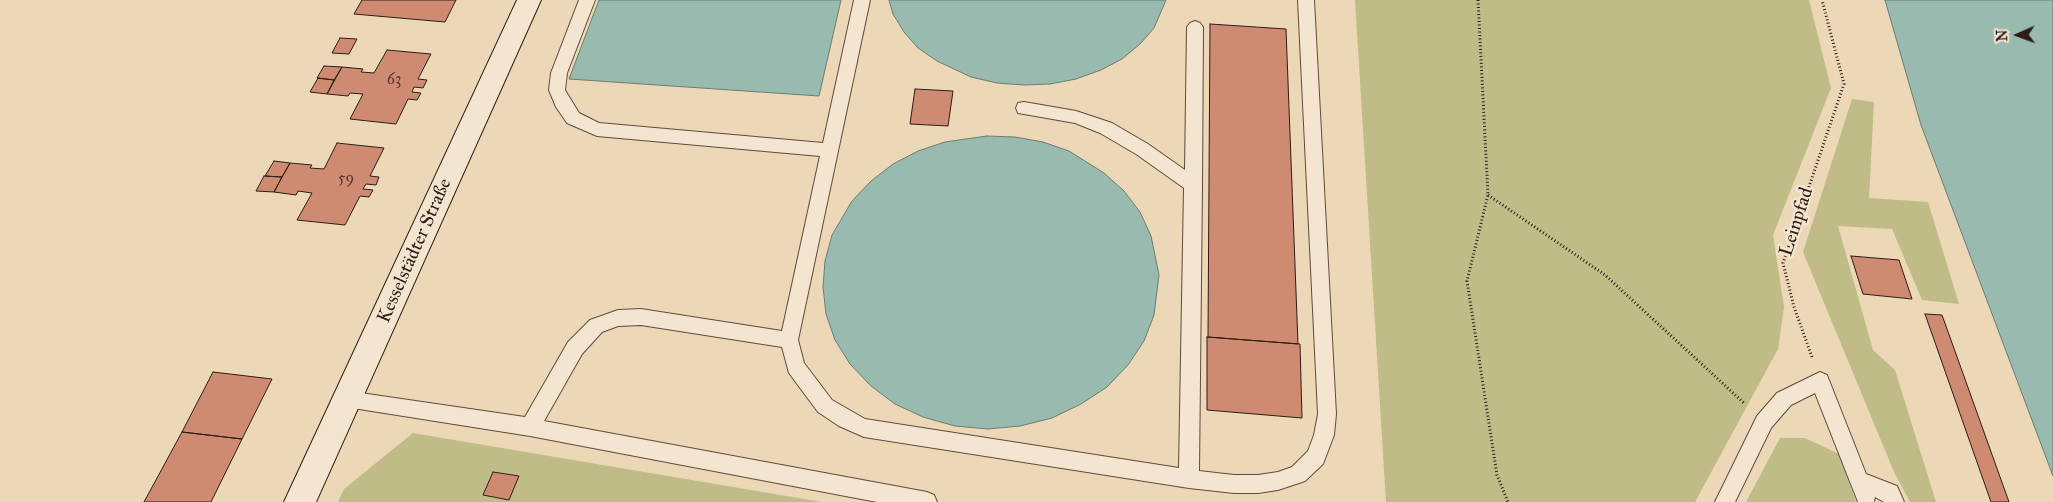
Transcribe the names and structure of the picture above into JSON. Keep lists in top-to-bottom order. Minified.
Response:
{"streets":{"main road":["Kesselstädter Straße"],"path":["Leinpfad"]},"house_numbers":["63","59"],"north":"left"}
